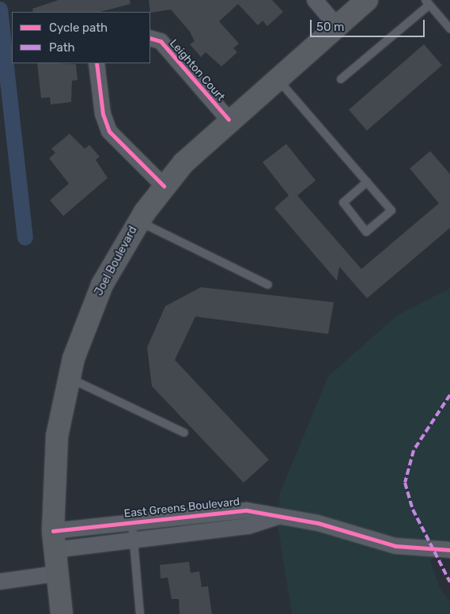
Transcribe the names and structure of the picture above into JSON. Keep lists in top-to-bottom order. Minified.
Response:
{"streets":{"main road":["Joel Boulevard"],"street":["Leighton Court","East Greens Boulevard"]},"crossings":[["Leighton Court","Joel Boulevard"],["Joel Boulevard","East Greens Boulevard"]],"legend":["Cycle path","Path"],"scale_bar":"50 m"}
